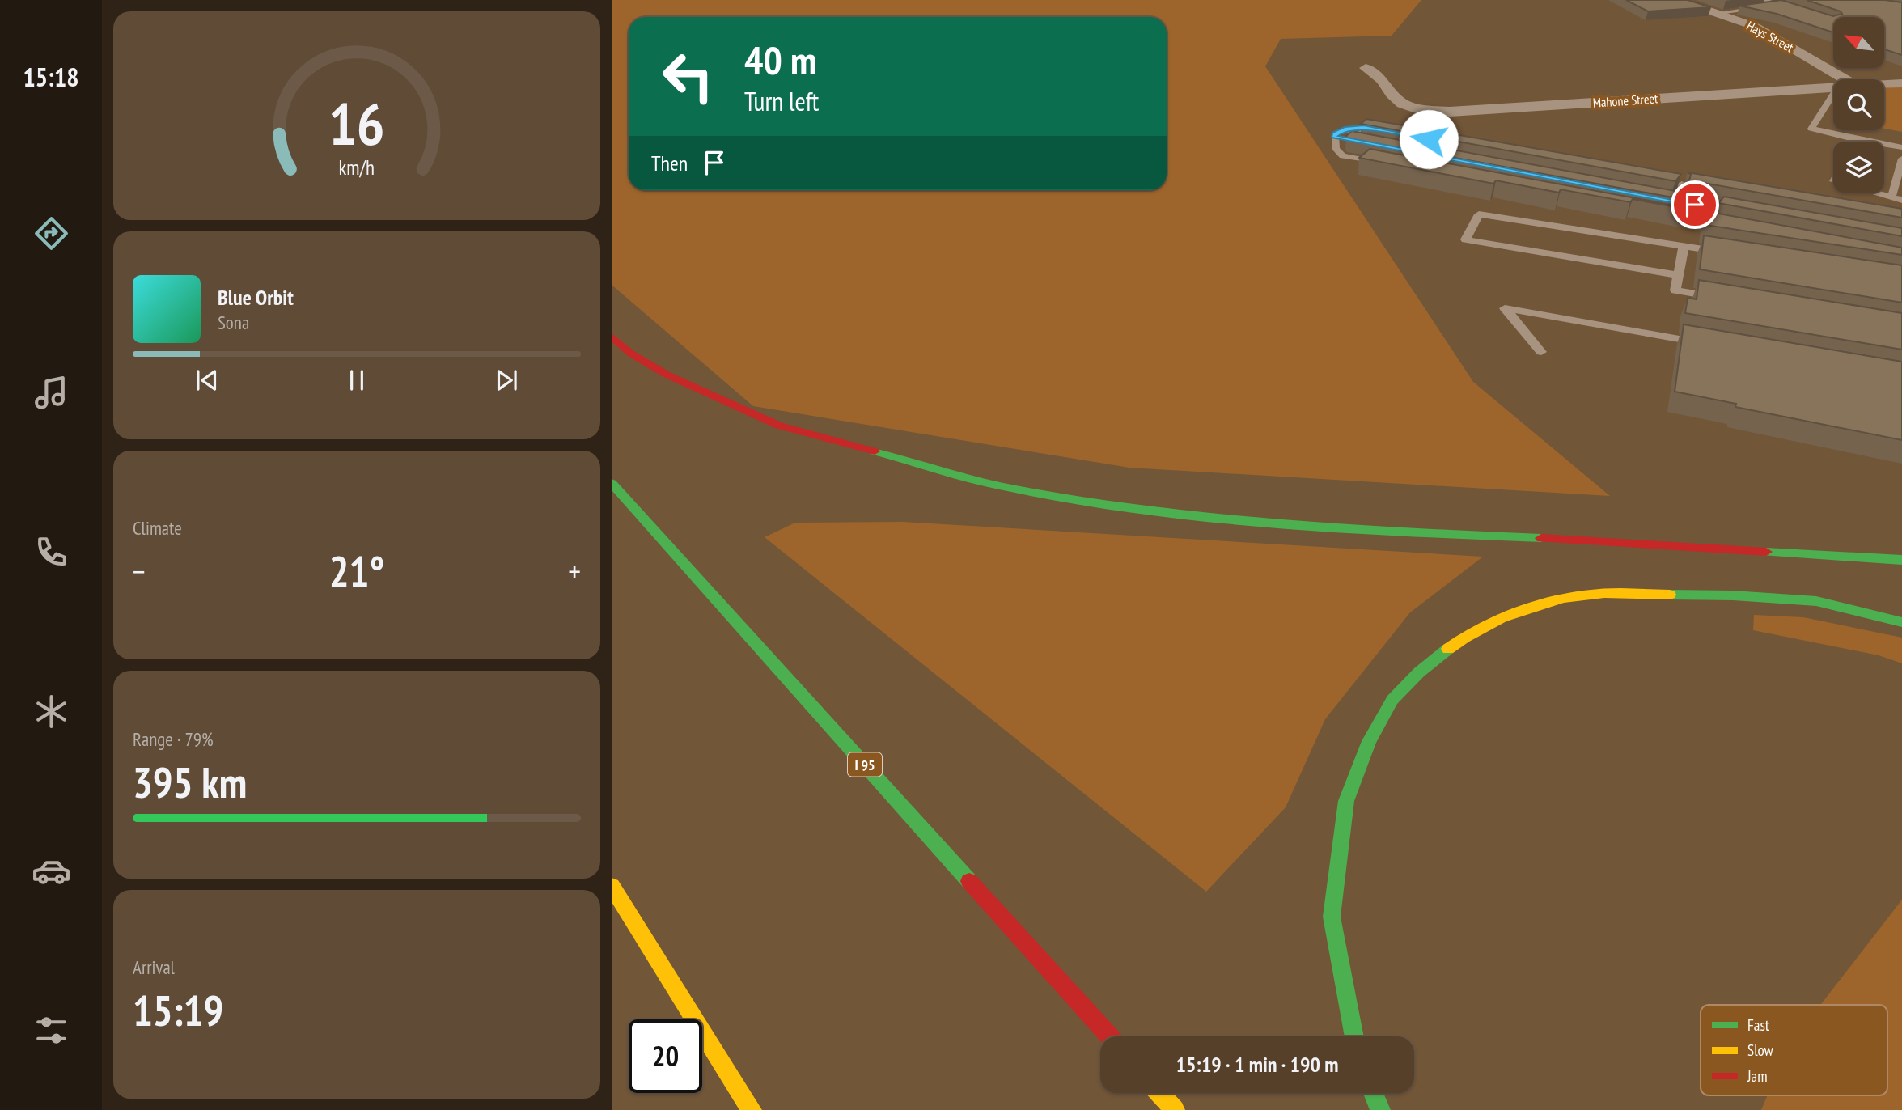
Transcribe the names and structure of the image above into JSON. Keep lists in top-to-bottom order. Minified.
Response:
{"streets":{"highway":["I 95"],"street":["Hays Street","Mahone Street"]},"legend":["Fast","Slow","Jam"],"north":"top left","page":{"tabs":"15:18","turn":["40 m","Turn left"],"then":"Then","song":["Blue Orbit","Sona"],"tile":["Climate",["Range · 79%","395 km"],["Arrival","15:19"]],"heat":["−","21°","+"],"limit":"20","trip":"15:19 · 1 min · 190 m","gauge":["16","km/h"]}}
